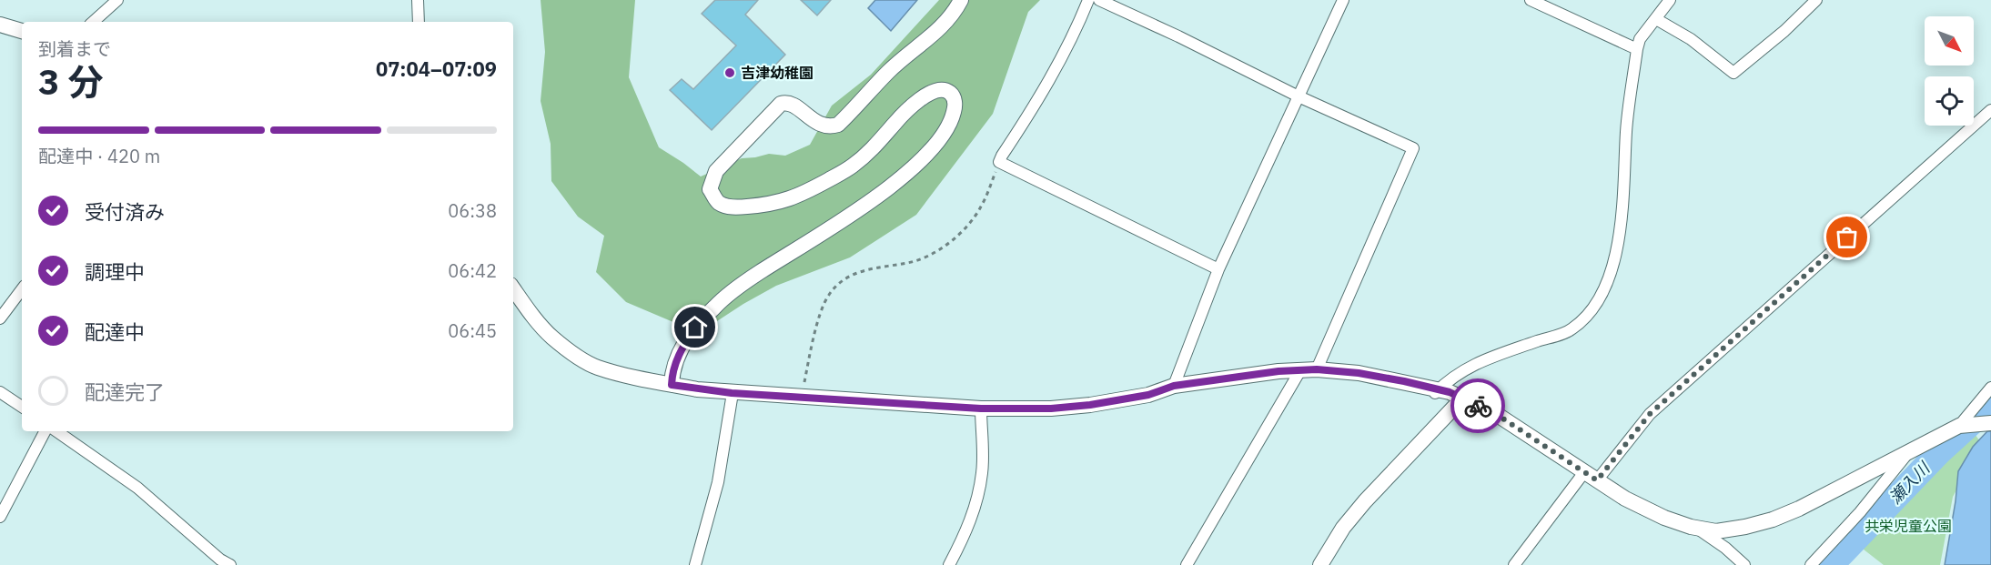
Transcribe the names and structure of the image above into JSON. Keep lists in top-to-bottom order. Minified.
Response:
{"water":["瀬入川"],"parks":["共栄児童公園"],"places":["吉津幼稚園"],"north":"bottom right","page":{"heading":["3 分","到着まで","07:04–07:09"],"bar":"配達中 · 420 m","list":[["受付済み","06:38"],["調理中","06:42"],["配達中","06:45"],"配達完了"]}}
